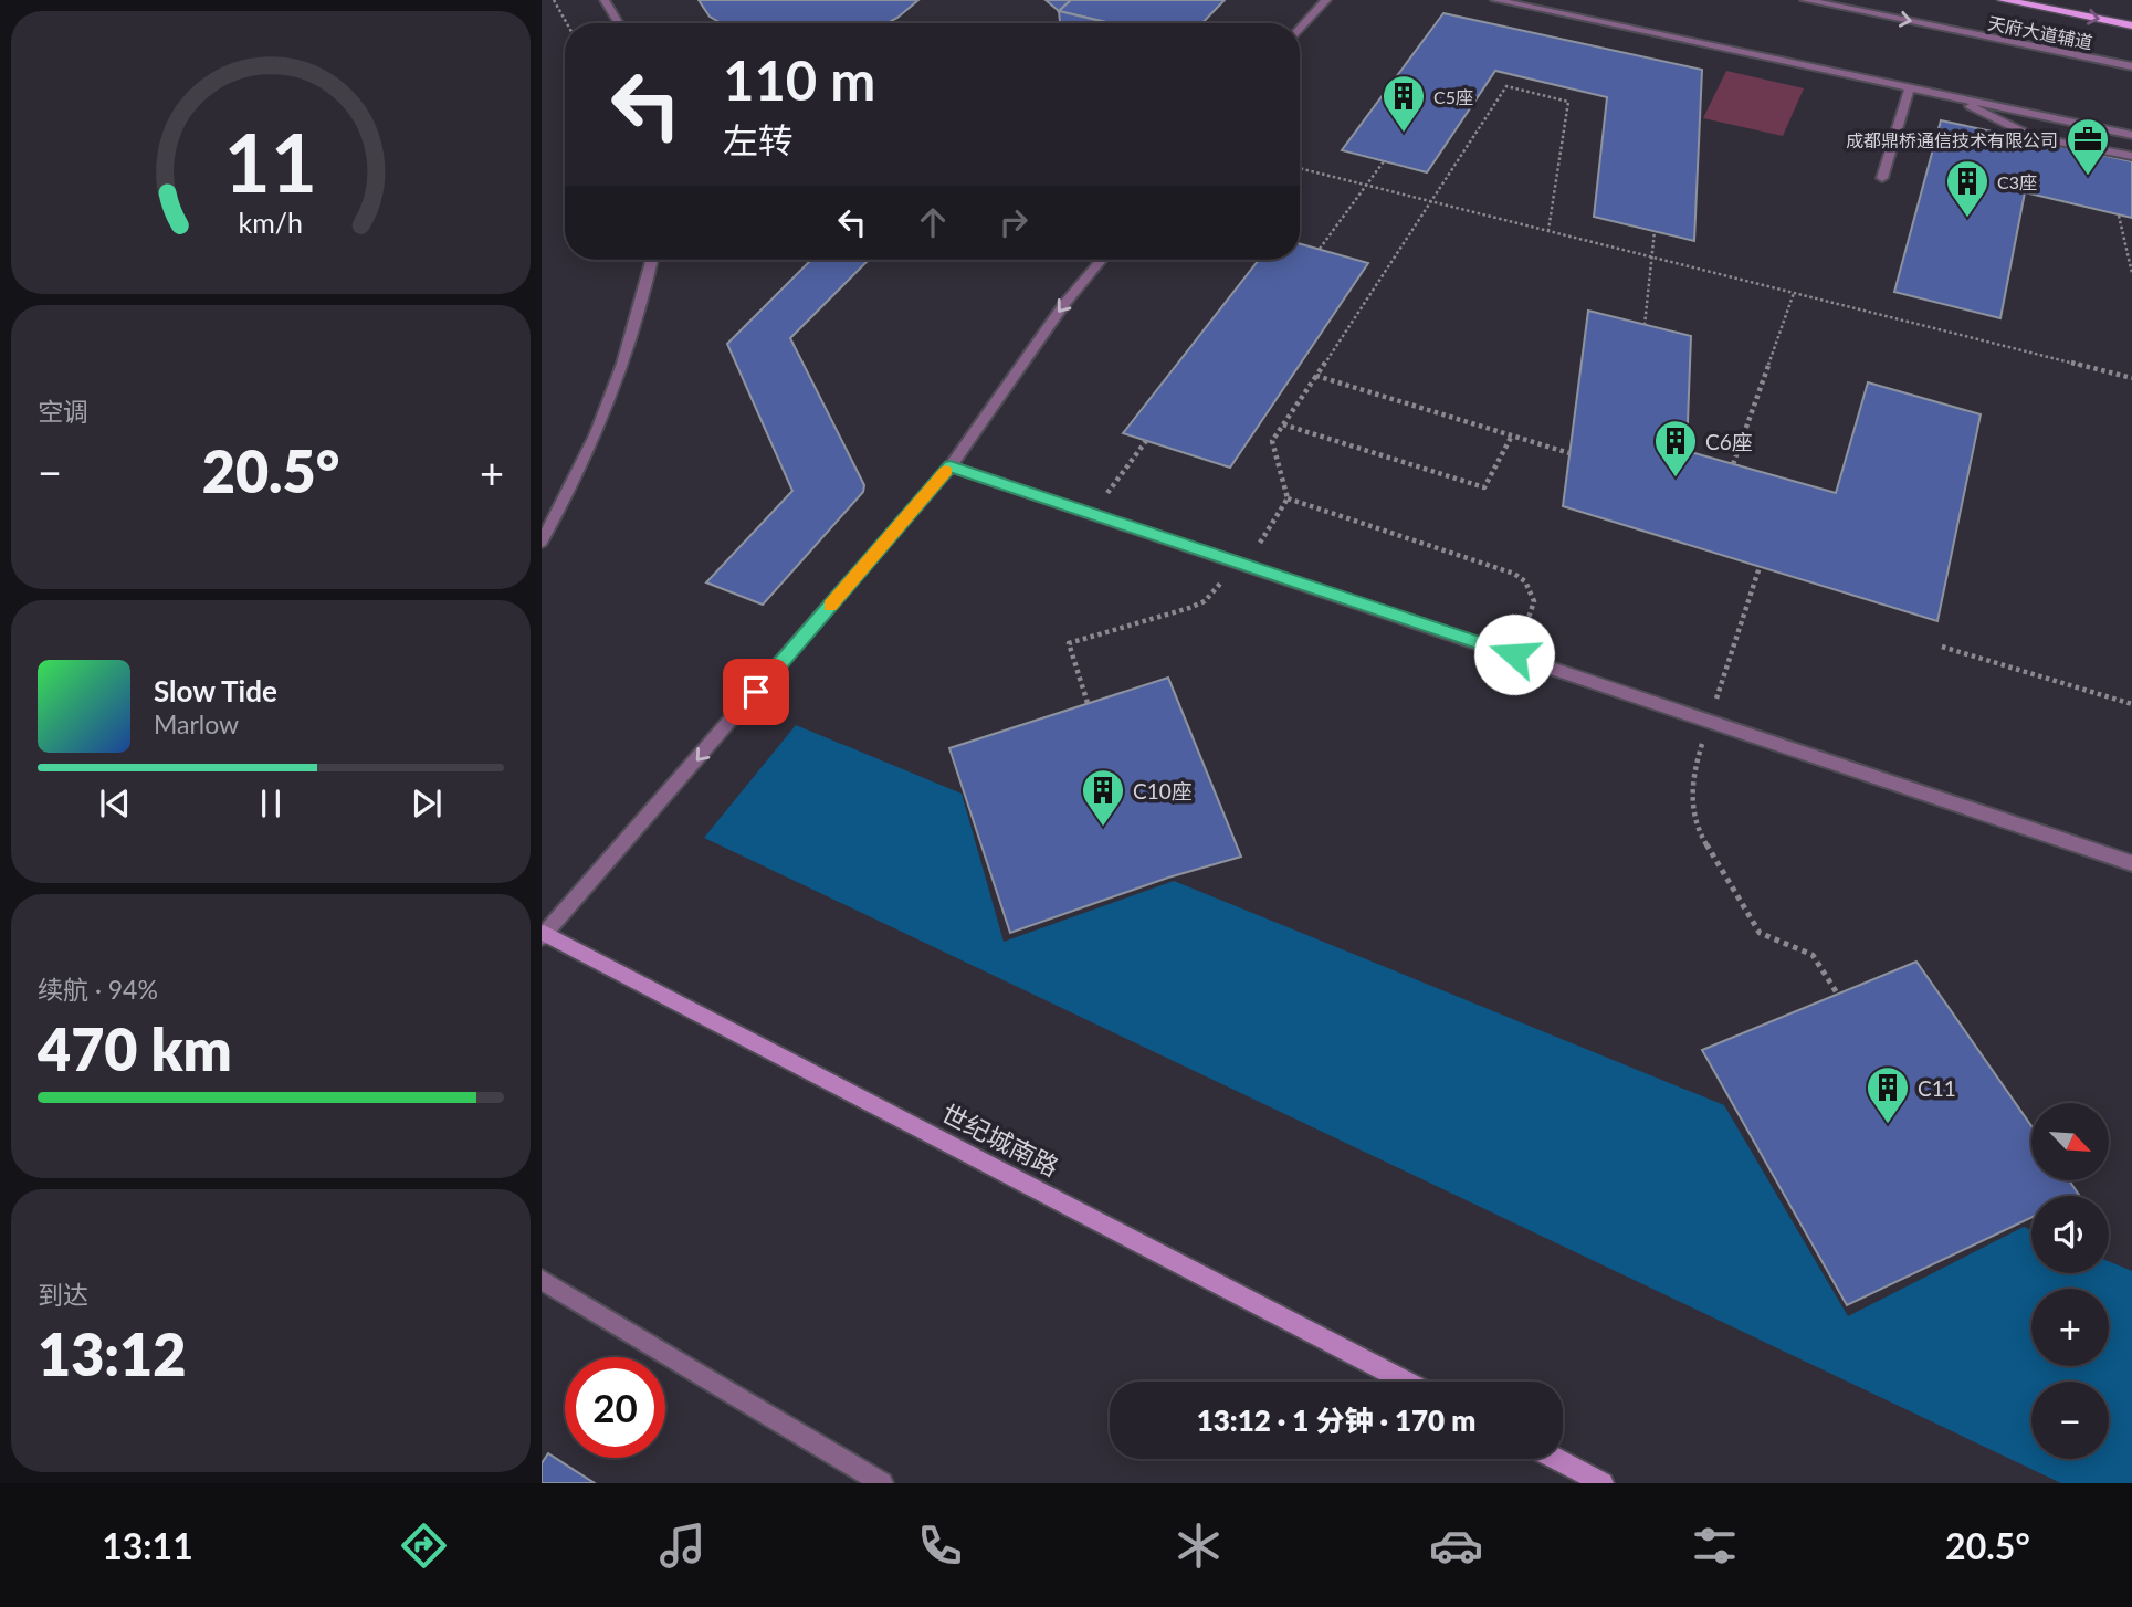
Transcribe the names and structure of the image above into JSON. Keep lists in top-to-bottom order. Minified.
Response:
{"streets":{"main road":["世纪城南路"],"street":["天府大道辅道"]},"places":{"building":["C5座","C3座","C6座","C10座","C11"],"office":["成都鼎桥通信技术有限公司"]},"north":"bottom right","page":{"turn":["110 m","左转"],"tile":["空调",["续航 · 94%","470 km"],["到达","13:12"]],"heat":["−","20.5°","+"],"song":["Slow Tide","Marlow"],"map_buttons":["+","−"],"limit":"20","trip":"13:12 · 1 分钟 · 170 m","tabs":["13:11","20.5°"],"gauge":["11","km/h"]}}
